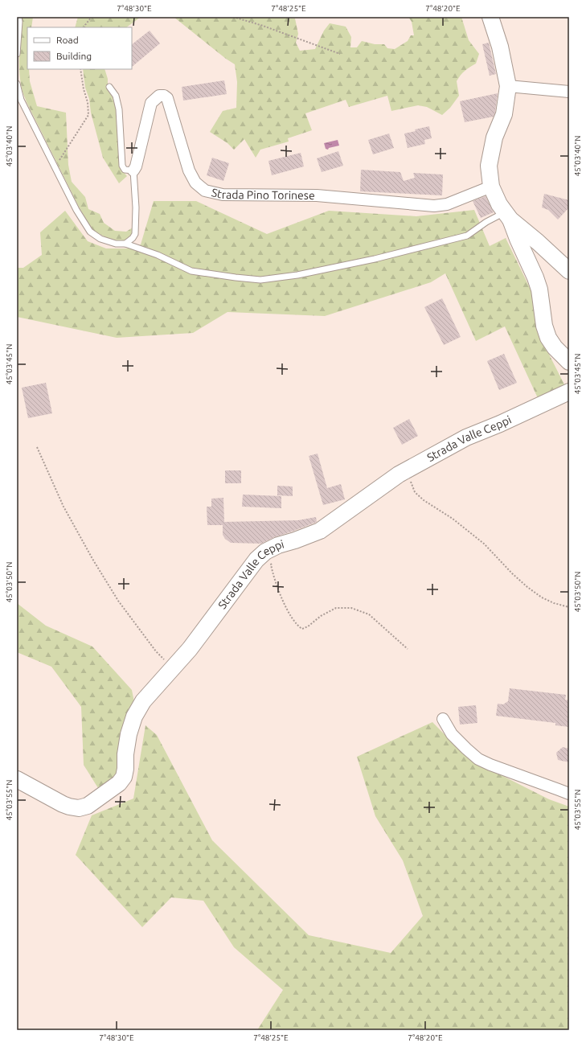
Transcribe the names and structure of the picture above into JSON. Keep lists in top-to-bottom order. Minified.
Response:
{"streets":{"street":["Strada Pino Torinese","Strada Valle Ceppi"]},"legend":["Road","Building"],"coordinates":["7°48'30\"E","7°48'25\"E","7°48'20\"E","45°03'40\"N","45°03'45\"N","45°03'50\"N","45°03'55\"N"]}
